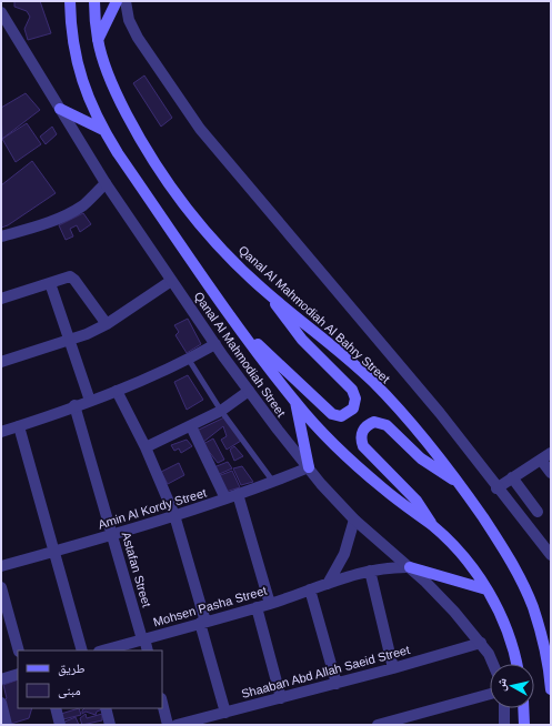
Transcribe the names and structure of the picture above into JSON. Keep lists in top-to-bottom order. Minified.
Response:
{"streets":{"main road":["Qanal Al Mahmodiah Al Bahry Street"],"street":["Qanal Al Mahmodiah Street","Amin Al Kordy Street","Astafan Street","Mohsen Pasha Street","Shaaban Abd Allah Saeid Street"]},"crossings":[["Qanal Al Mahmodiah Street","Amin Al Kordy Street"],["Qanal Al Mahmodiah Street","Mohsen Pasha Street"],["Qanal Al Mahmodiah Street","Shaaban Abd Allah Saeid Street"],["Amin Al Kordy Street","Astafan Street"],["Astafan Street","Mohsen Pasha Street"]],"legend":["طريق","مبنى"],"north":"left"}
